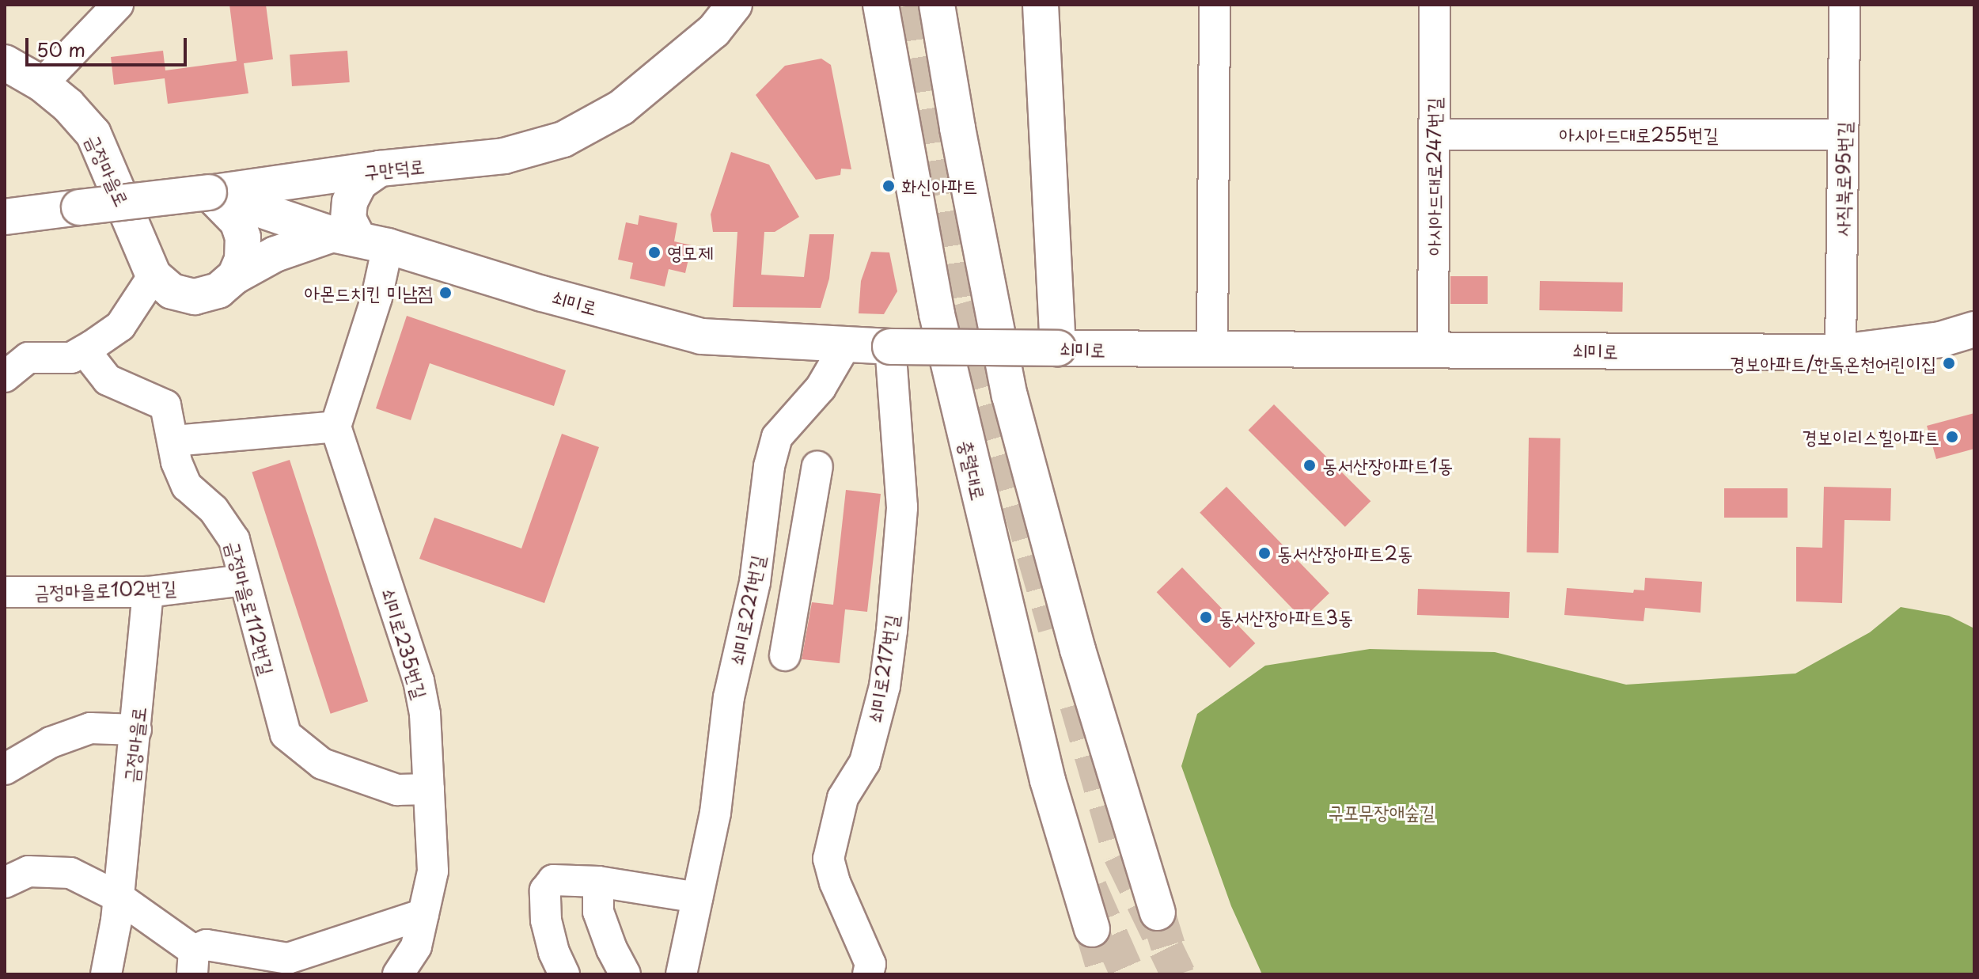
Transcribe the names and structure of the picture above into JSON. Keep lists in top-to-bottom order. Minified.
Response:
{"streets":{"main road":["구만덕로","금정마을로","쇠미로","충렬대로"],"street":["아시아드대로255번길","아시아드대로247번길","사직북로95번길","금정마을로102번길","금정마을로112번길","쇠미로221번길","쇠미로235번길","쇠미로217번길"]},"crossings":[["아시아드대로255번길","아시아드대로247번길"],["아시아드대로255번길","사직북로95번길"],["구만덕로","쇠미로"],["금정마을로","금정마을로102번길"],["아시아드대로247번길","쇠미로"],["사직북로95번길","쇠미로"],["쇠미로","쇠미로221번길"],["쇠미로","쇠미로217번길"],["금정마을로102번길","금정마을로112번길"],["금정마을로112번길","쇠미로235번길"]],"parks":["구포무장애숲길"],"places":["화신아파트","영모제","아몬드치킨 미남점","경보아파트/한독온천어린이집","경보이리스힐아파트","동서산장아파트1동","동서산장아파트2동","동서산장아파트3동"],"scale_bar":"50 m"}
